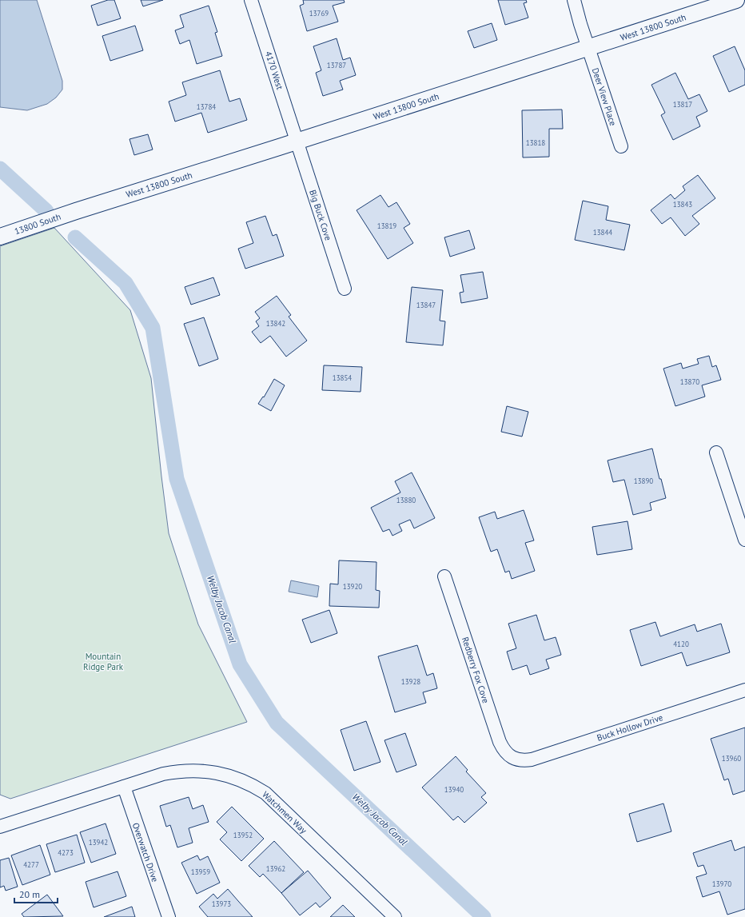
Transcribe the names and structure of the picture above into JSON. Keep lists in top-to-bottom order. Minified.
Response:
{"streets":{"street":["West 13800 South","4170 West","Deer View Place","Big Buck Cove","13800 South","Redberry Fox Cove","Buck Hollow Drive","Watchmen Way","Overwatch Drive"]},"crossings":[["West 13800 South","4170 West"],["West 13800 South","Deer View Place"],["West 13800 South","Big Buck Cove"],["West 13800 South","13800 South"],["4170 West","Big Buck Cove"],["Redberry Fox Cove","Buck Hollow Drive"],["Watchmen Way","Overwatch Drive"]],"water":["Welby Jacob Canal"],"parks":["Mountain Ridge Park"],"house_numbers":["13769","13787","13817","13784","13818","13843","13819","13844","13847","13842","13854","13870","13890","13880","13920","4120","13928","13960","13940","13952","13942","4273","4277","13962","13959","13970","13973"],"scale_bar":"20 m"}
